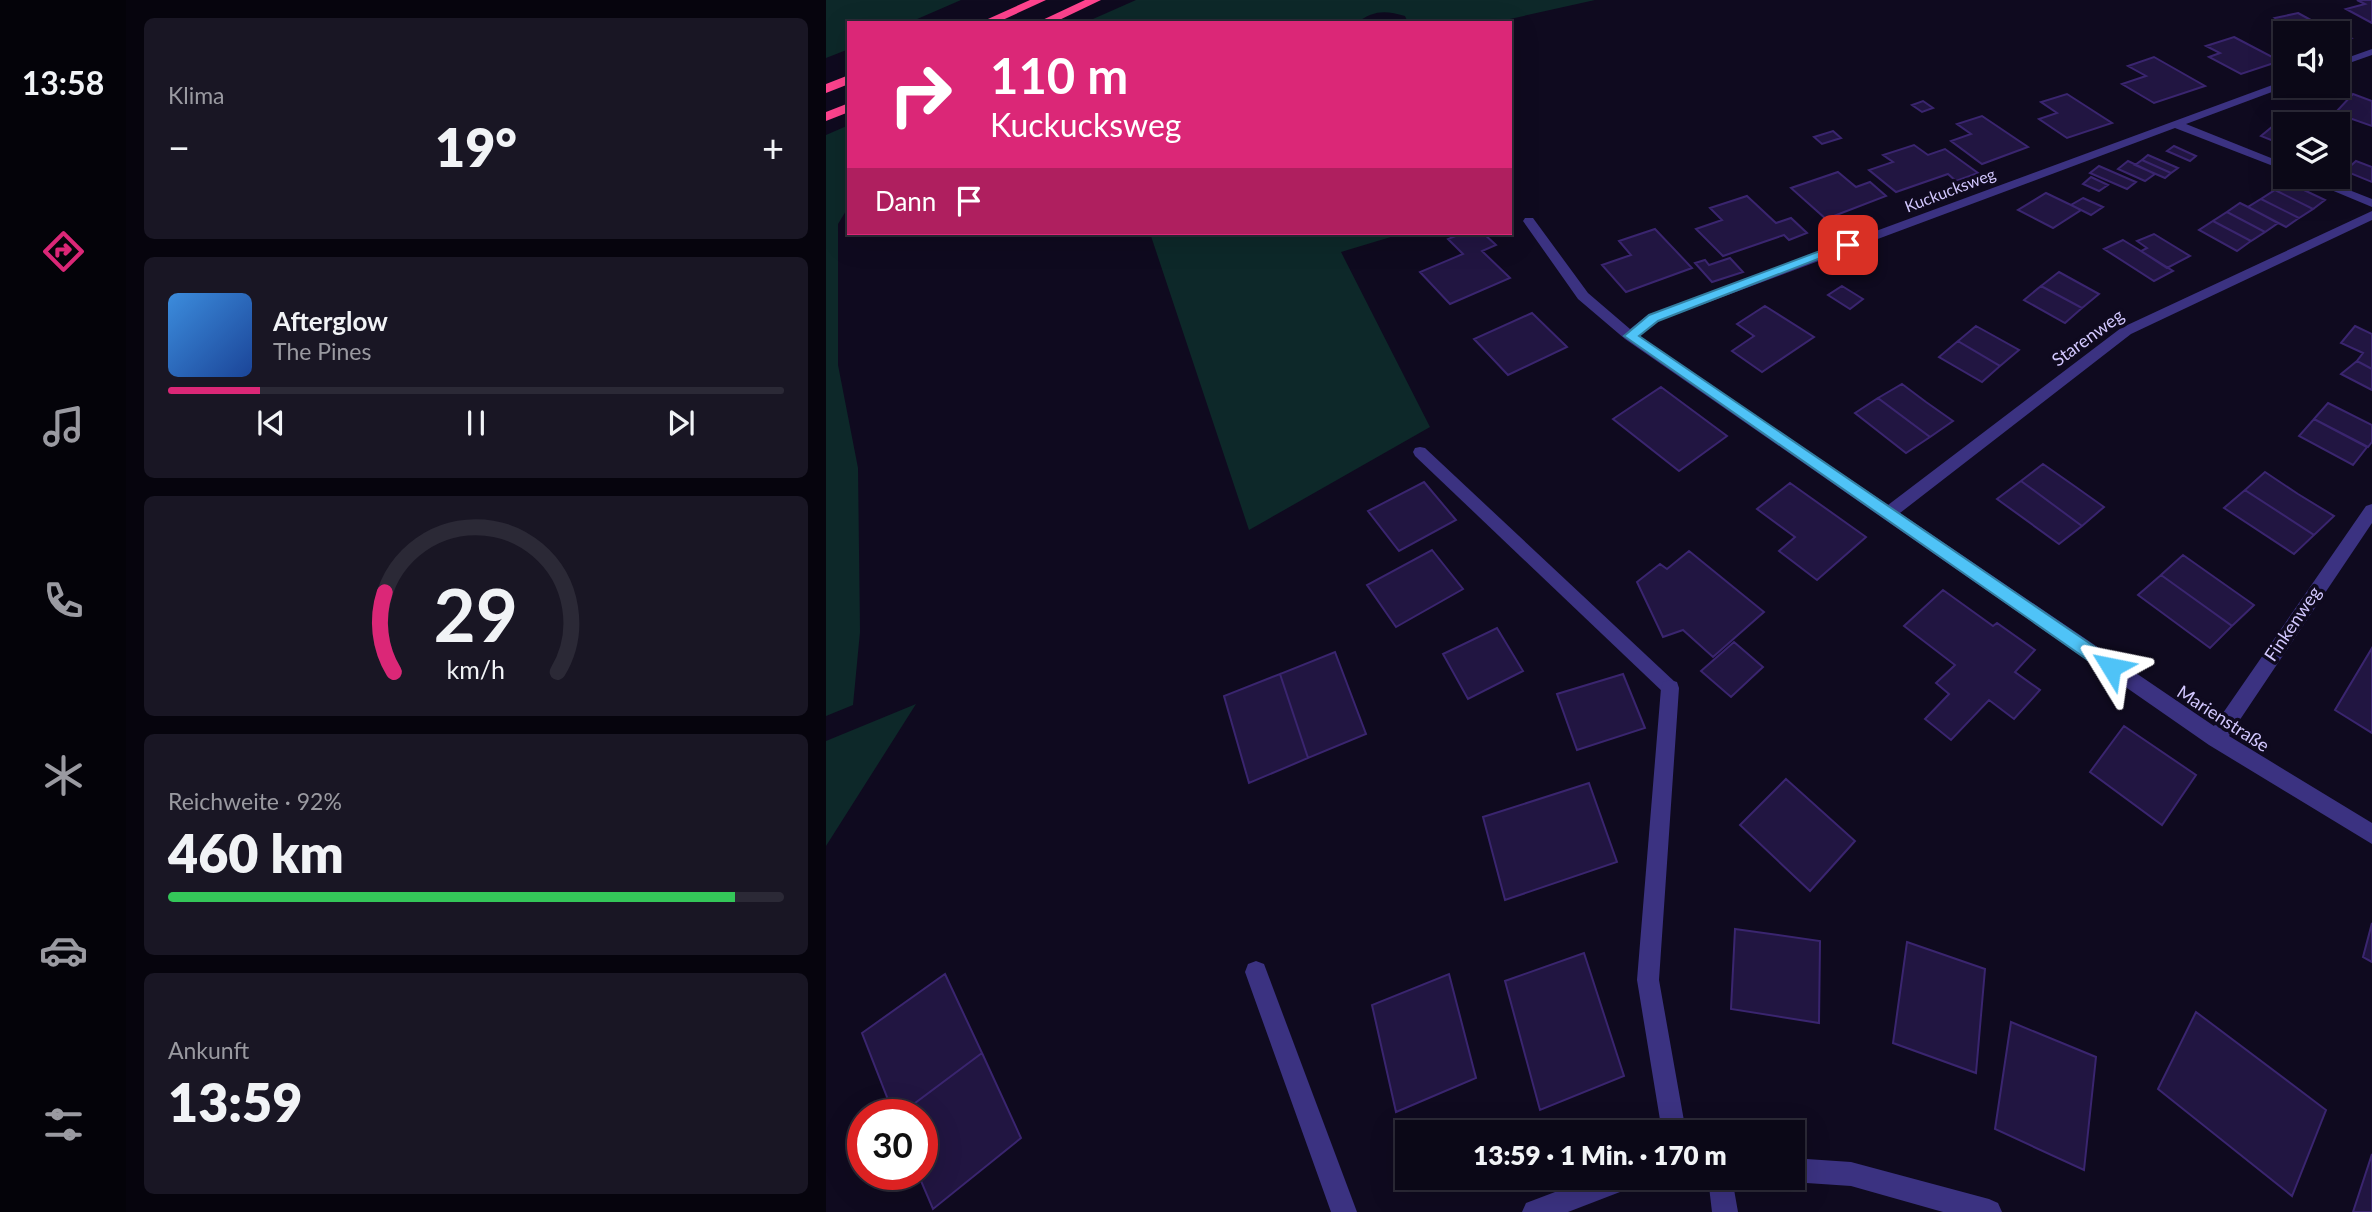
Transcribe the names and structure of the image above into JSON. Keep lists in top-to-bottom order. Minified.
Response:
{"streets":{"street":["Kuckucksweg","Starenweg","Finkenweg","Marienstraße"]},"crossings":[["Kuckucksweg","Marienstraße"],["Starenweg","Marienstraße"],["Finkenweg","Marienstraße"]],"page":{"tabs":"13:58","tile":["Klima",["Reichweite · 92%","460 km"],["Ankunft","13:59"]],"turn":["110 m","Kuckucksweg"],"heat":["−","19°","+"],"then":"Dann","song":["Afterglow","The Pines"],"limit":"30","trip":"13:59 · 1 Min. · 170 m","gauge":["29","km/h"]}}
